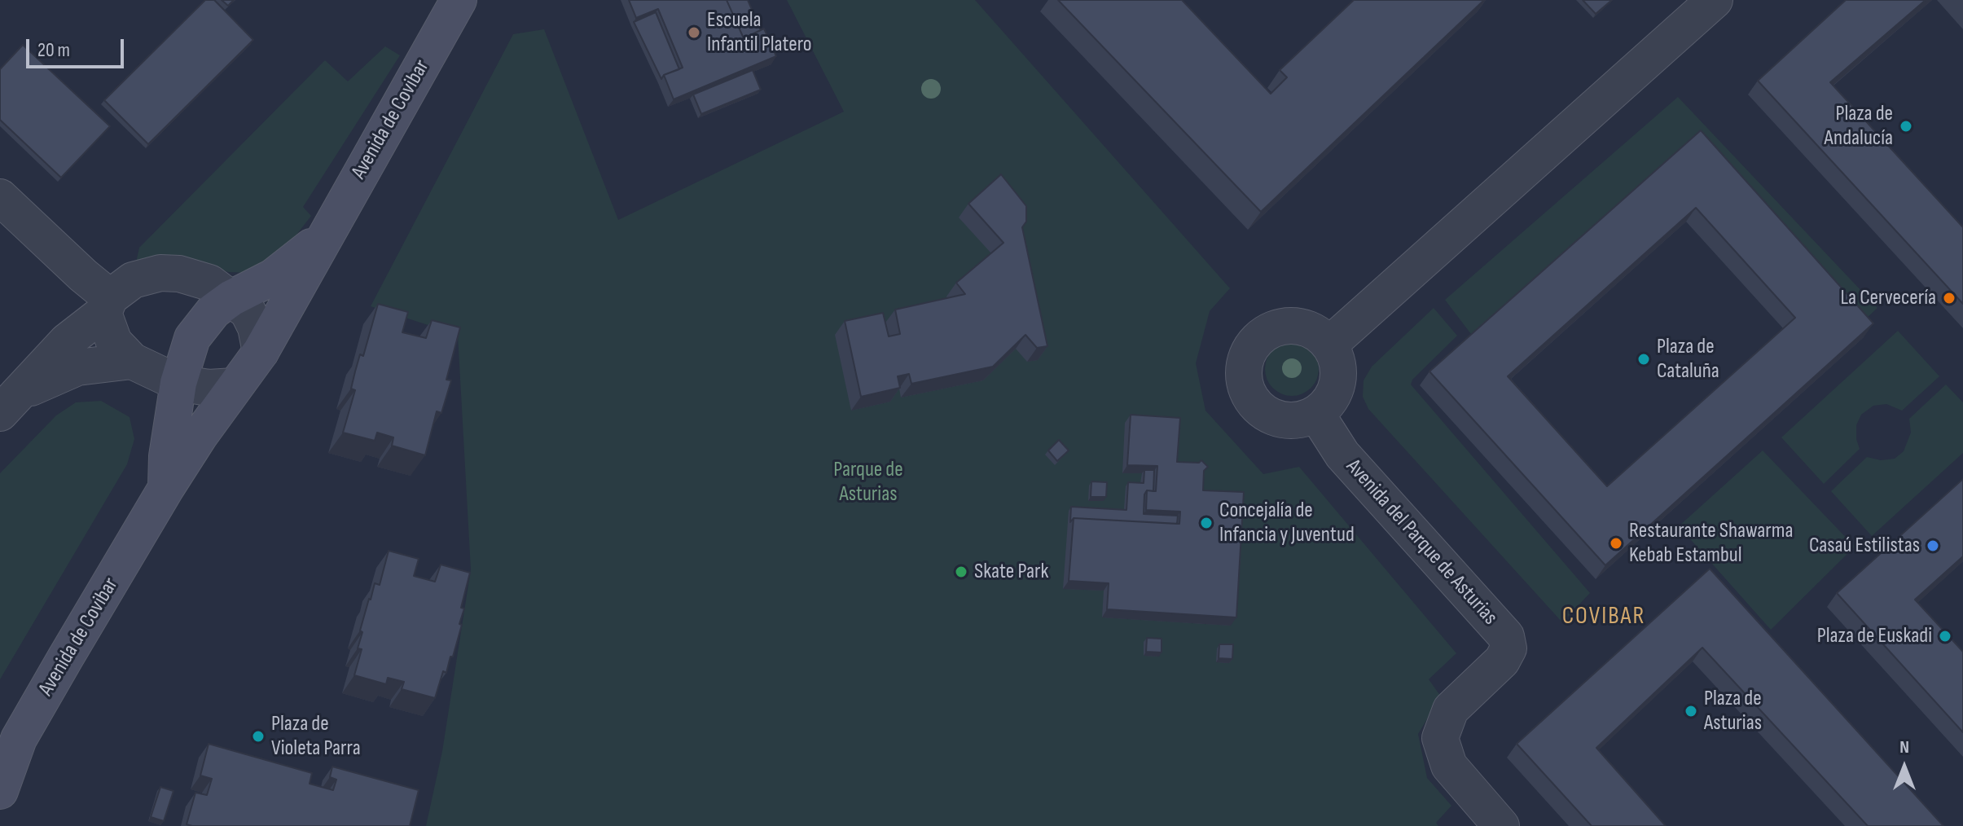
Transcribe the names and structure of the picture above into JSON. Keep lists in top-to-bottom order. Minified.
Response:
{"streets":{"street":["Avenida de Covibar","Avenida del Parque de Asturias"]},"districts":["COVIBAR"],"parks":["Parque de Asturias"],"places":["Escuela Infantil Platero","Plaza de Andalucía","La Cervecería","Plaza de Cataluña","Concejalía de Infancia y Juventud","Restaurante Shawarma Kebab Estambul","Casaú Estilistas","Skate Park","Plaza de Euskadi","Plaza de Asturias","Plaza de Violeta Parra"],"scale_bar":"20 m","north":"top"}
